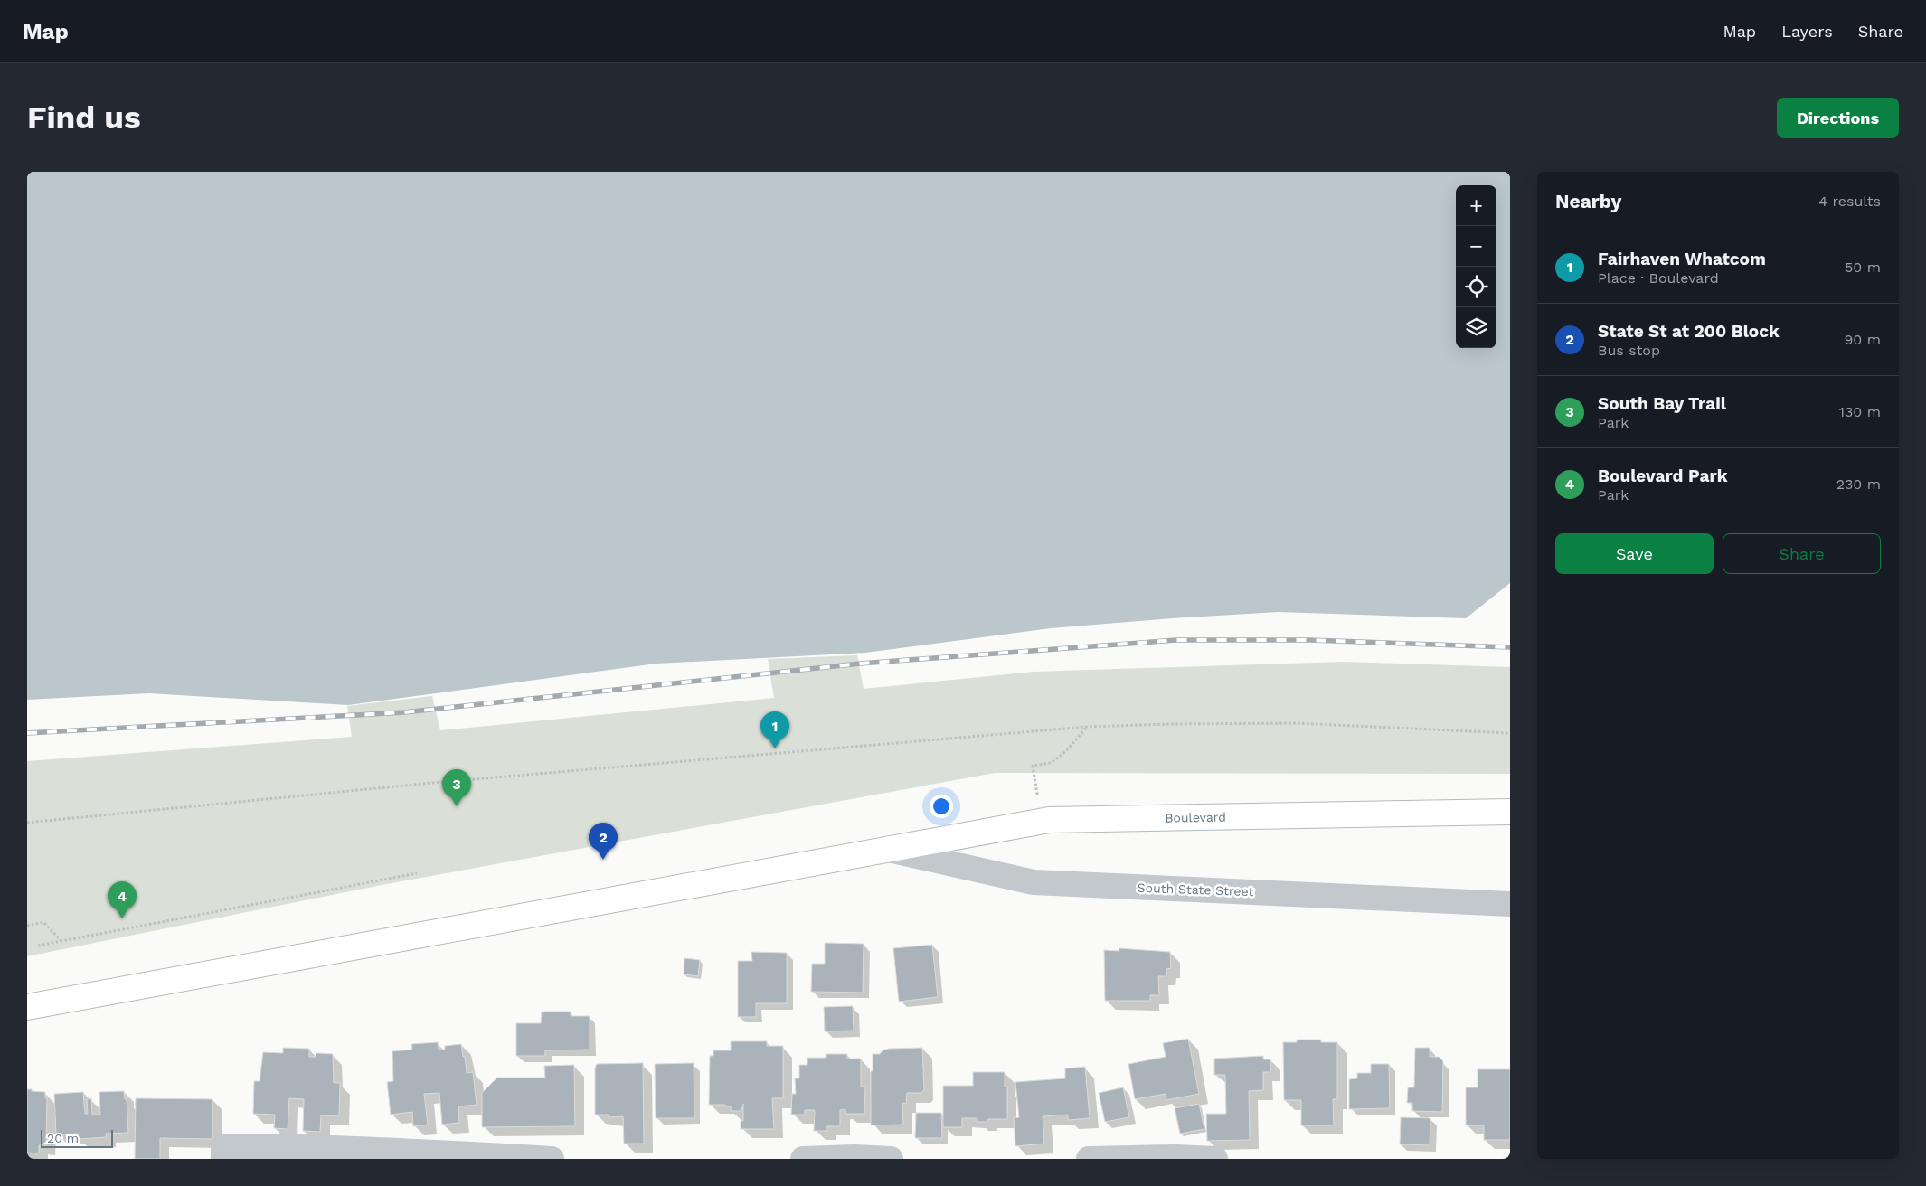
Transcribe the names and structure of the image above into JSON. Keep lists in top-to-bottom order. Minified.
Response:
{"streets":{"main road":["Boulevard"],"street":["South State Street"]},"crossings":[["Boulevard","South State Street"]],"scale_bar":"20 m","page":{"header":"Map","nav":["Map","Layers","Share"],"buttons":["Directions",["Save","Share"]],"title":"Find us","heading":["Nearby","4 results"],"map_buttons":["+","−"],"list":[{"mark":"1","name":"Fairhaven Whatcom","note":"Place · Boulevard","value":"50 m"},{"mark":"2","name":"State St at 200 Block","note":"Bus stop","value":"90 m"},{"mark":"3","name":"South Bay Trail","note":"Park","value":"130 m"},{"mark":"4","name":"Boulevard Park","note":"Park","value":"230 m"}],"pins":["1","3","2","4"],"scale":"20 m"}}
